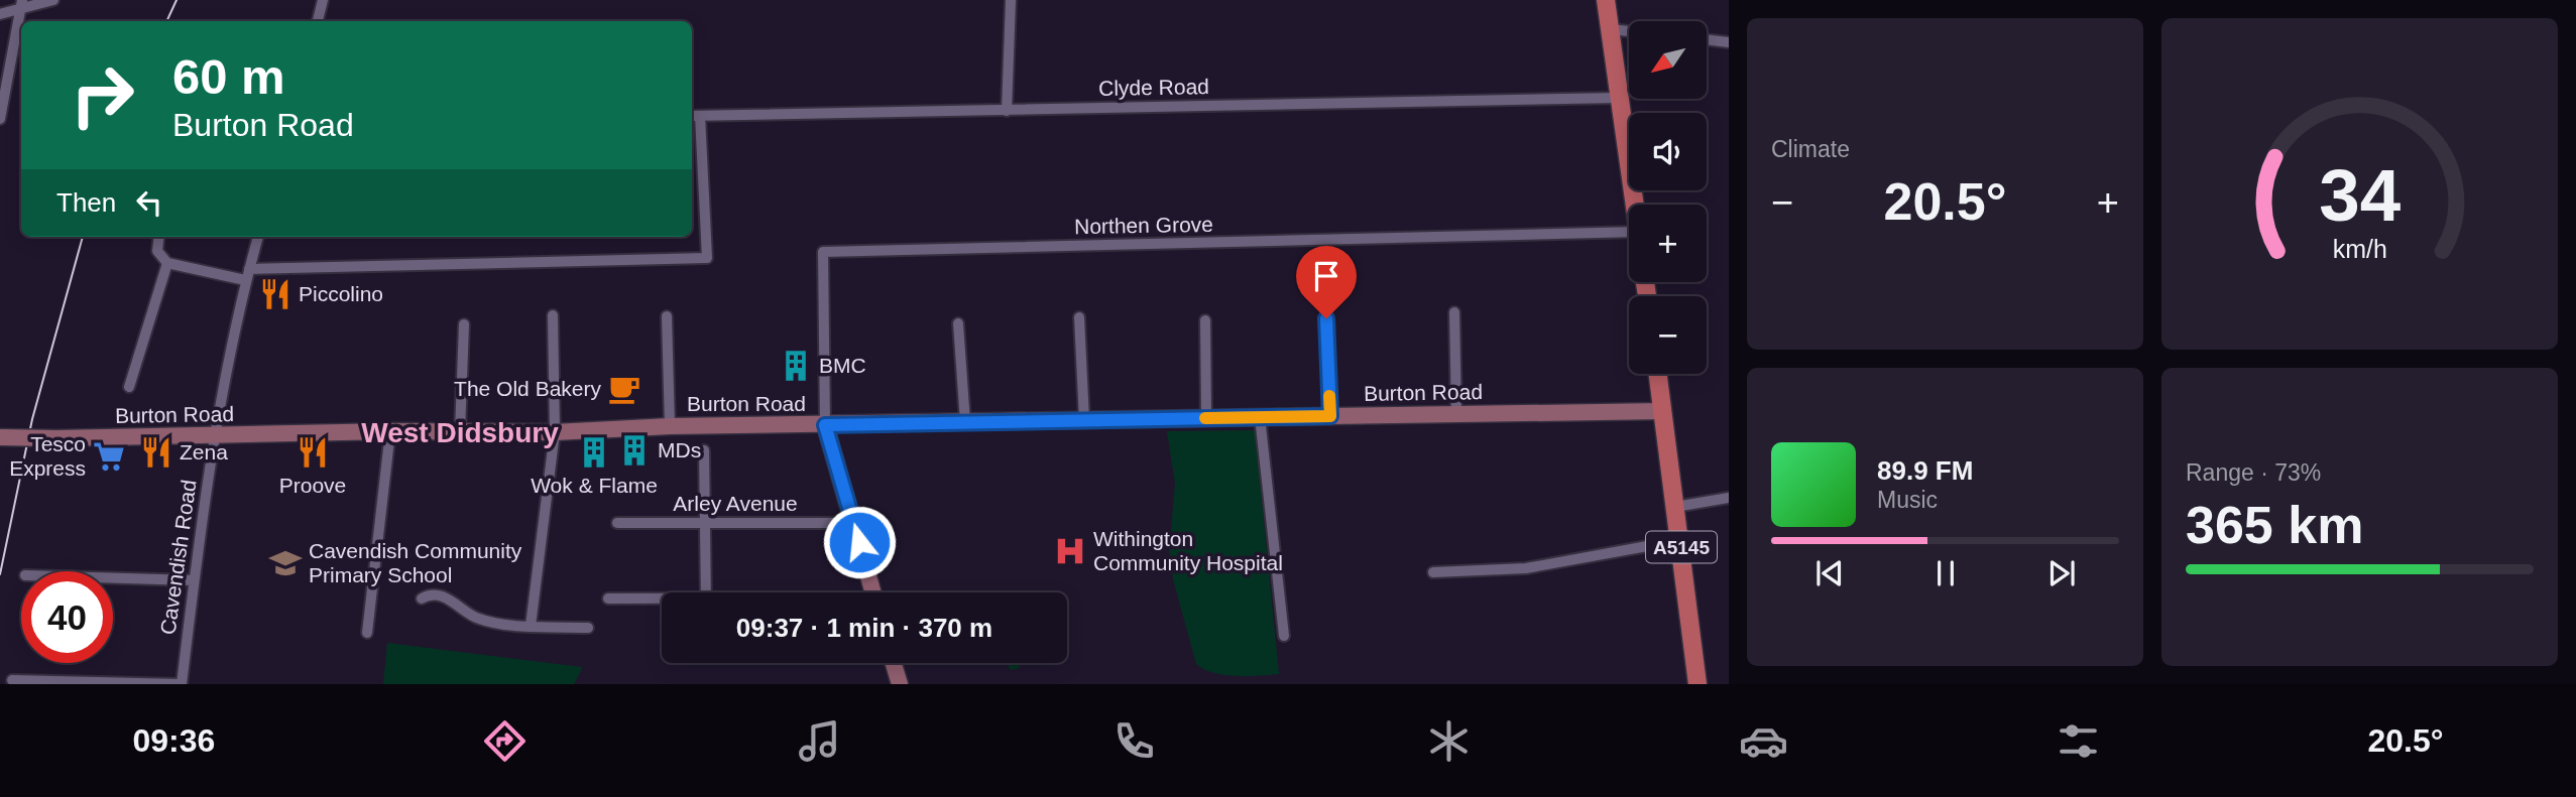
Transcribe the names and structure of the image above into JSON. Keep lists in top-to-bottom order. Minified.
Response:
{"streets":{"main road":["A5145"],"street":["Clyde Road","Northen Grove","Burton Road","Arley Avenue","Cavendish Road"]},"crossings":[["Northen Grove","Burton Road"],["Burton Road","A5145"],["Burton Road","Cavendish Road"]],"districts":["West Didsbury"],"places":{"restaurant":["Piccolino","Zena","Proove"],"building":["BMC","MDs","Wok & Flame"],"cafe":["The Old Bakery"],"supermarket":["Tesco Express"],"hospital":["Withington Community Hospital"],"school or university":["Cavendish Community Primary School"]},"north":"bottom left","page":{"tile":["Climate",["Range · 73%","365 km"]],"map_buttons":["+","−"],"turn":["60 m","Burton Road"],"then":"Then","heat":["−","20.5°","+"],"song":["89.9 FM","Music"],"limit":"40","trip":"09:37 · 1 min · 370 m","tabs":["09:36","20.5°"],"gauge":["34","km/h"]}}
